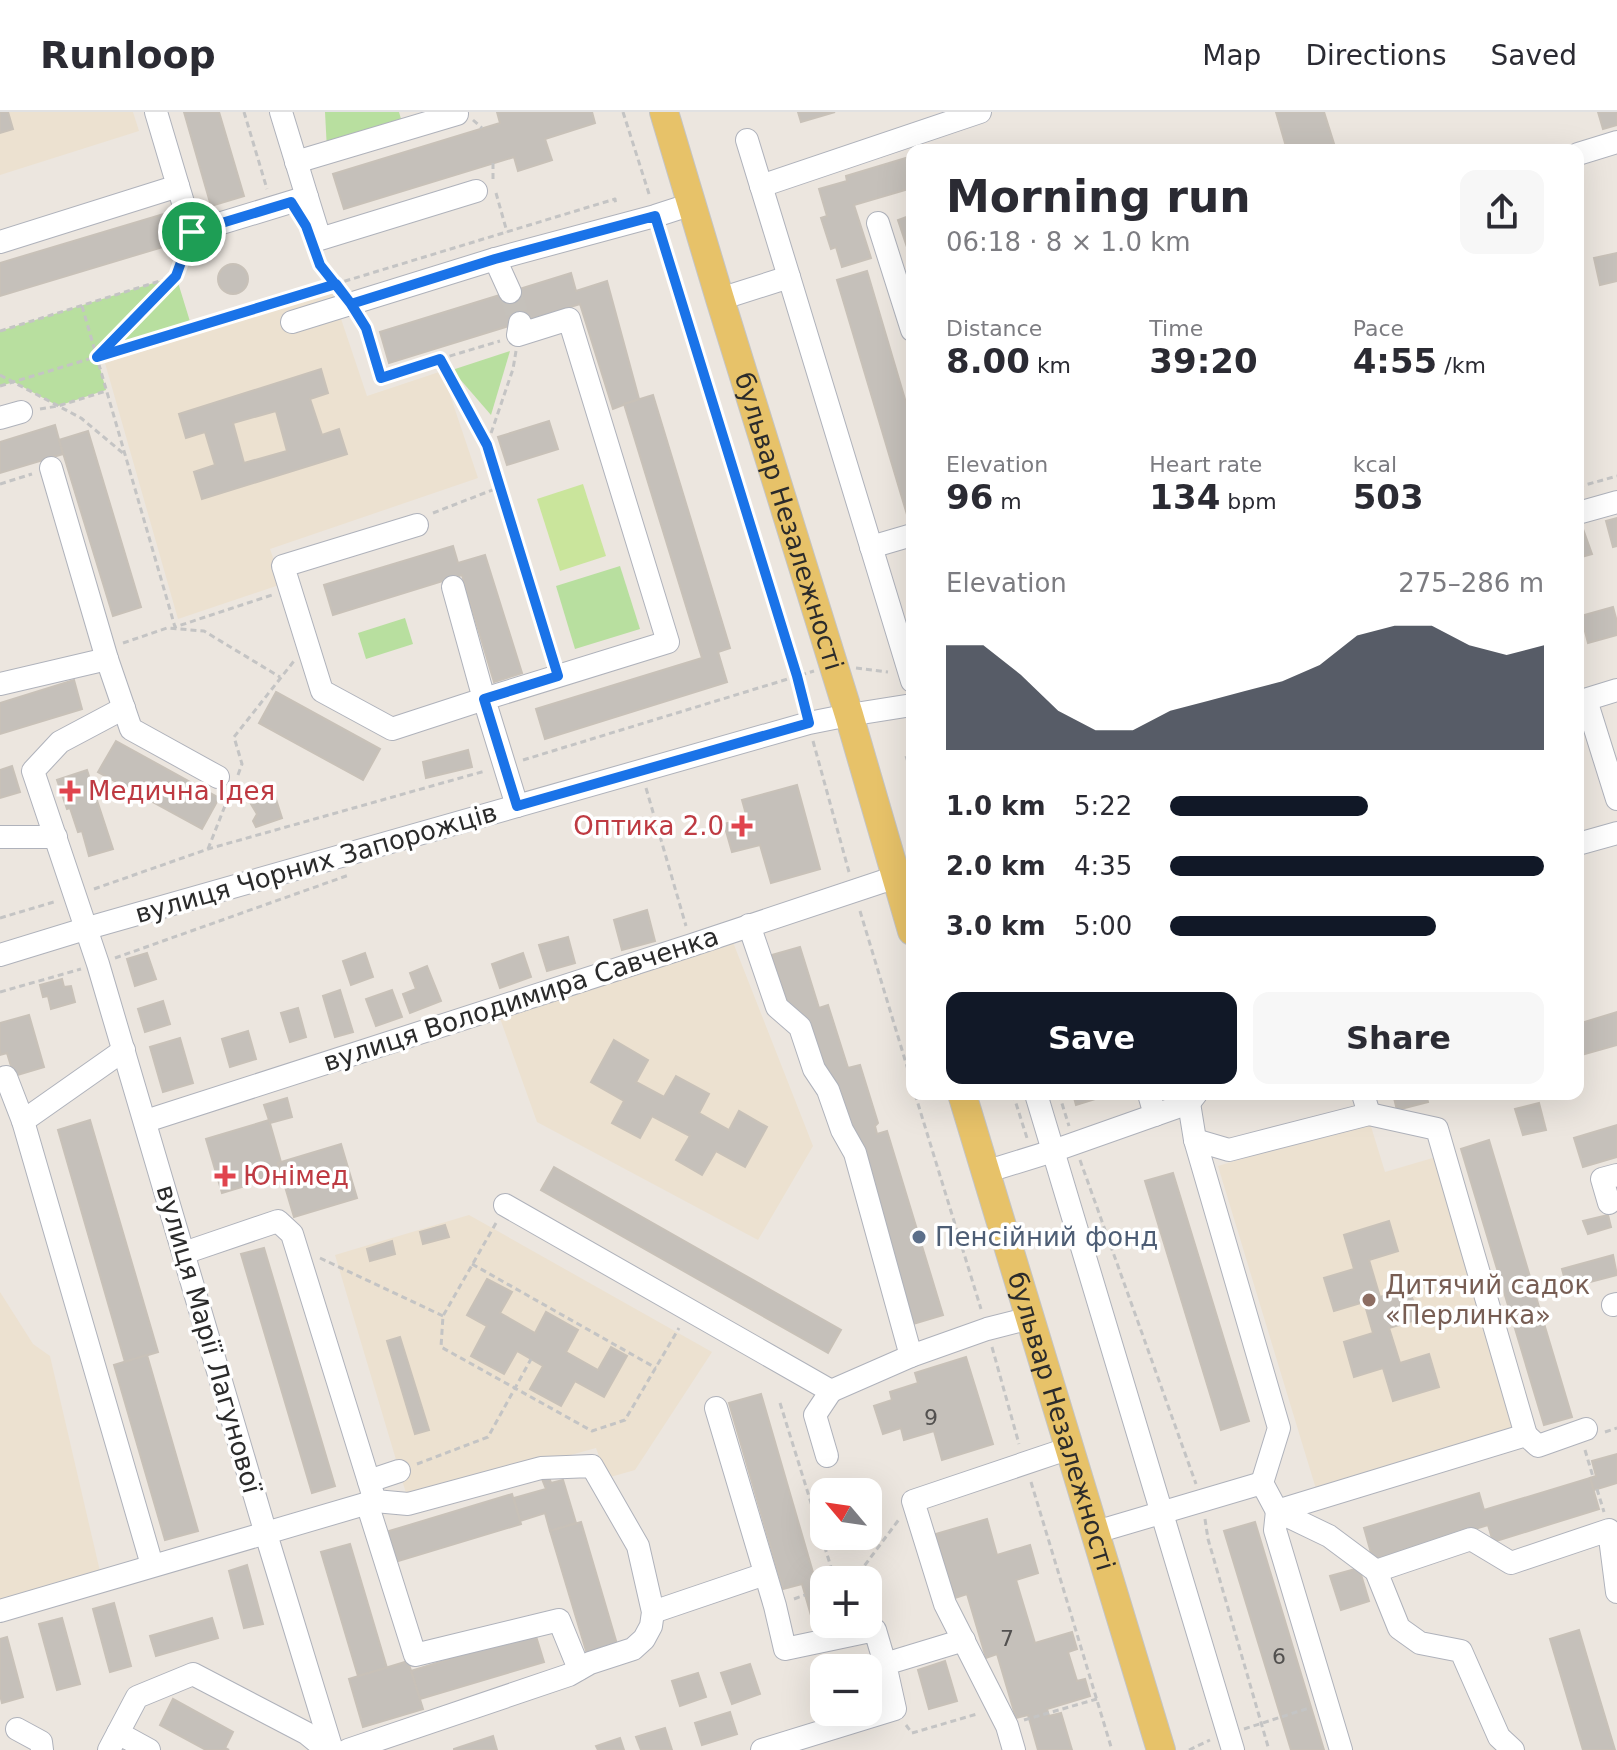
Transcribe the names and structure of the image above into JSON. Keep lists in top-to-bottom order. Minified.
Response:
{"streets":{"main road":["бульвар Незалежності"],"street":["вулиця Чорних Запорожців","вулиця Володимира Савченка","вулиця Марії Лагунової"]},"crossings":[["бульвар Незалежності","вулиця Чорних Запорожців"],["бульвар Незалежності","вулиця Володимира Савченка"],["вулиця Чорних Запорожців","вулиця Марії Лагунової"],["вулиця Володимира Савченка","вулиця Марії Лагунової"]],"places":{"health":["Медична Ідея","Оптика 2.0","Юнімед"],"other":["Пенсійний фонд","Дитячий садок «Перлинка»"]},"house_numbers":["9","7","6"],"north":"top left","page":{"header":"Runloop","nav":["Map","Directions","Saved"],"heading":["Morning run","06:18 · 8 × 1.0 km"],"stats":[["Distance","8.00 km"],["Time","39:20"],["Pace","4:55 /km"],["Elevation","96 m"],["Heart rate","134 bpm"],["kcal","503"]],"chart":["Elevation","275–286 m"],"list":[{"name":"1.0 km","note":"5:22"},{"name":"2.0 km","note":"4:35"},{"name":"3.0 km","note":"5:00"}],"buttons":["Save","Share"],"map_buttons":["+","−"]}}
